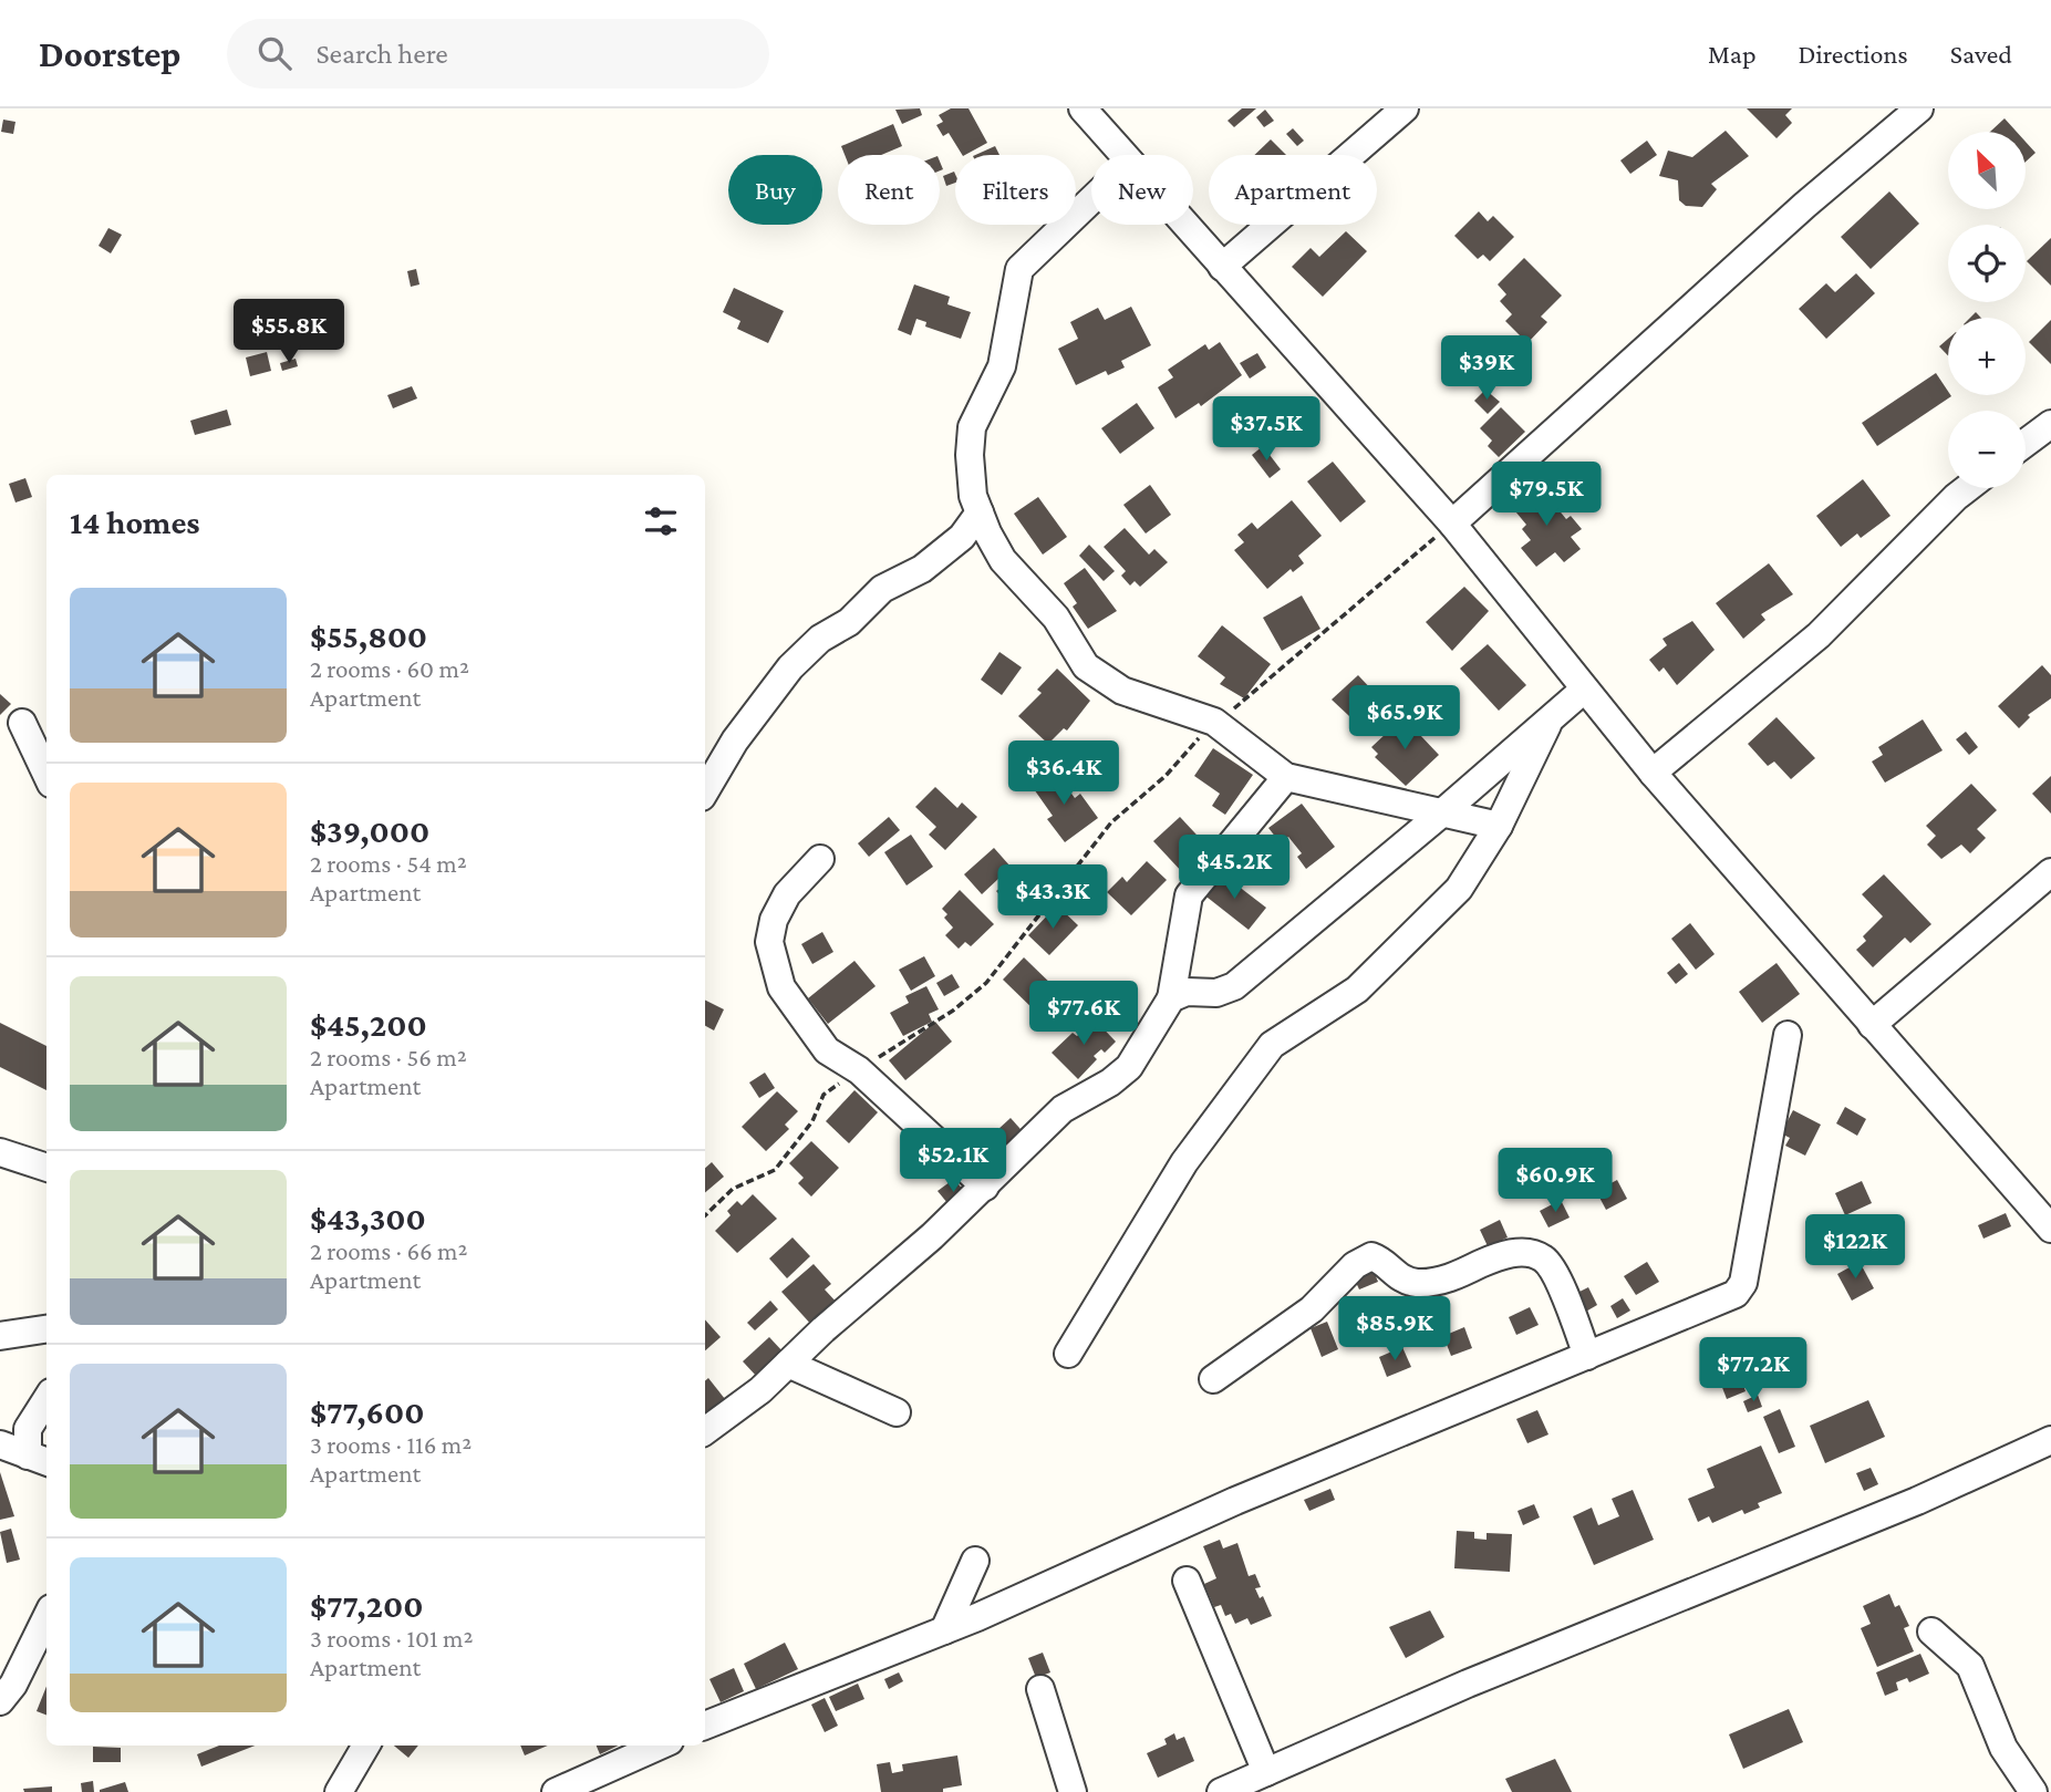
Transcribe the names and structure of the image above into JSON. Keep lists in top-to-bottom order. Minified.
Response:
{"north":"top left","page":{"header":"Doorstep","search":"Search here","nav":["Map","Directions","Saved"],"map_buttons":["+","−"],"chip":["Buy","Rent","Filters","New","Apartment"],"price":["$55.8K","$39K","$37.5K","$79.5K","$65.9K","$36.4K","$45.2K","$43.3K","$77.6K","$52.1K","$60.9K","$122K","$85.9K","$77.2K"],"heading":"14 homes","list":[{"name":"$55,800","note":"2 rooms · 60 m² · Apartment"},{"name":"$39,000","note":"2 rooms · 54 m² · Apartment"},{"name":"$45,200","note":"2 rooms · 56 m² · Apartment"},{"name":"$43,300","note":"2 rooms · 66 m² · Apartment"},{"name":"$77,600","note":"3 rooms · 116 m² · Apartment"},{"name":"$77,200","note":"3 rooms · 101 m² · Apartment"}]}}
